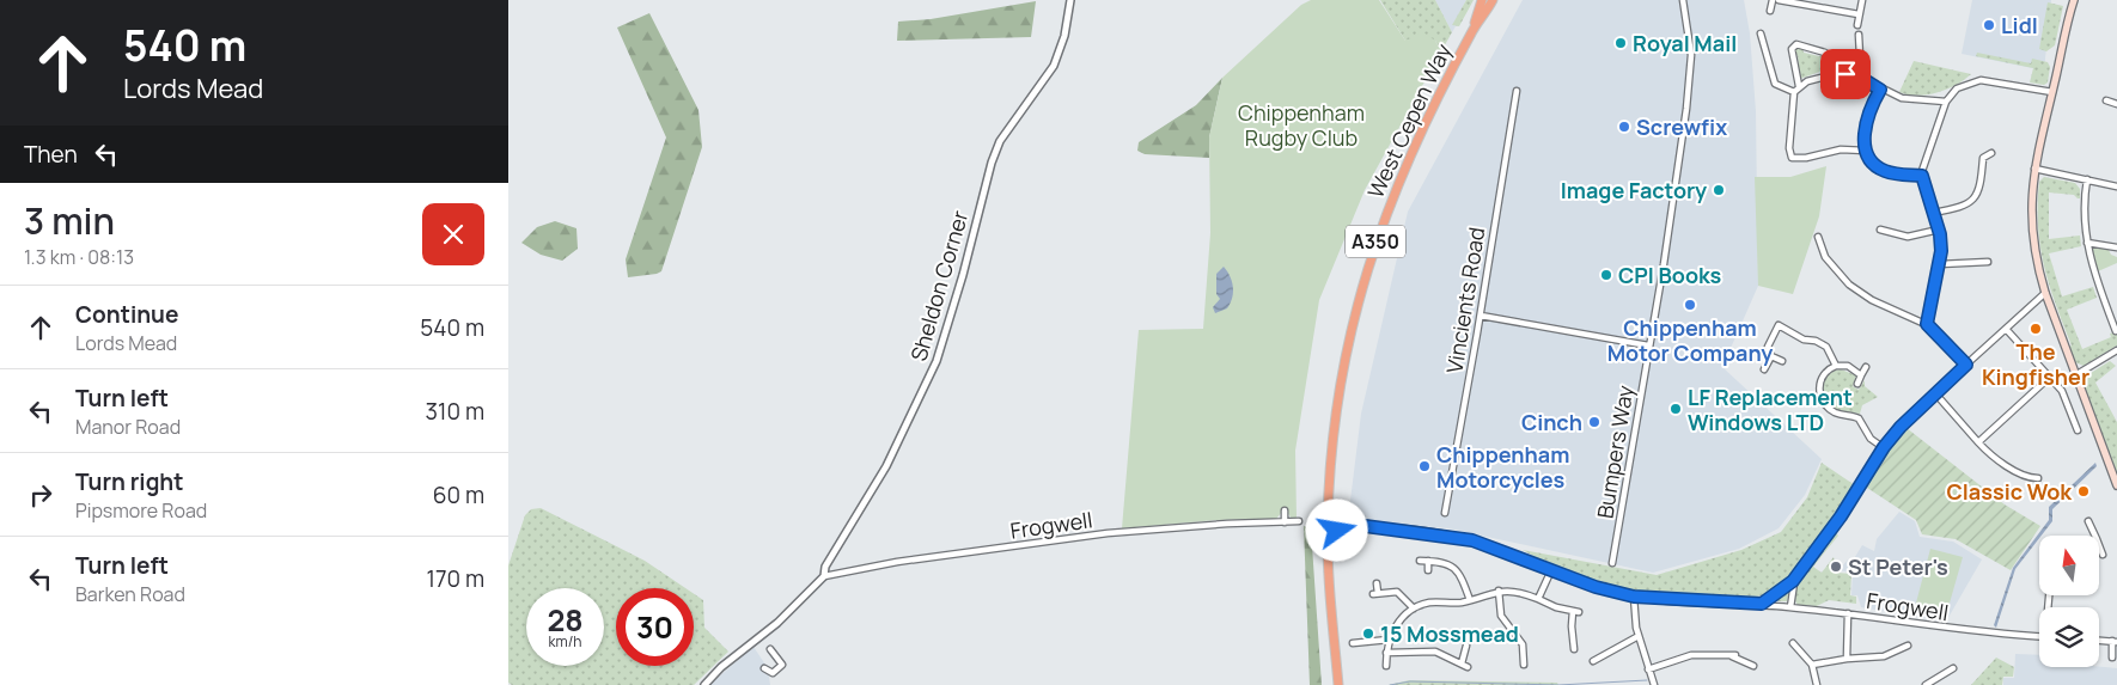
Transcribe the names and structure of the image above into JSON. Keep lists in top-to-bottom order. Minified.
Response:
{"streets":{"highway":["West Cepen Way","A350"],"street":["Sheldon Corner","Vincients Road","Bumpers Way","Frogwell"]},"crossings":[["Sheldon Corner","Frogwell"]],"parks":["Chippenham Rugby Club"],"places":["Lidl","Royal Mail","Screwfix","Image Factory","CPI Books","Chippenham Motor Company","The Kingfisher","LF Replacement Windows LTD","Cinch","Chippenham Motorcycles","Classic Wok","St Peter's","15 Mossmead"],"north":"top","page":{"turn":["540 m","Lords Mead"],"then":"Then","heading":["3 min","1.3 km · 08:13"],"list":[{"name":"Continue","note":"Lords Mead","value":"540 m"},{"name":"Turn left","note":"Manor Road","value":"310 m"},{"name":"Turn right","note":"Pipsmore Road","value":"60 m"},{"name":"Turn left","note":"Barken Road","value":"170 m"}],"speed":"28 km/h","limit":"30"}}
